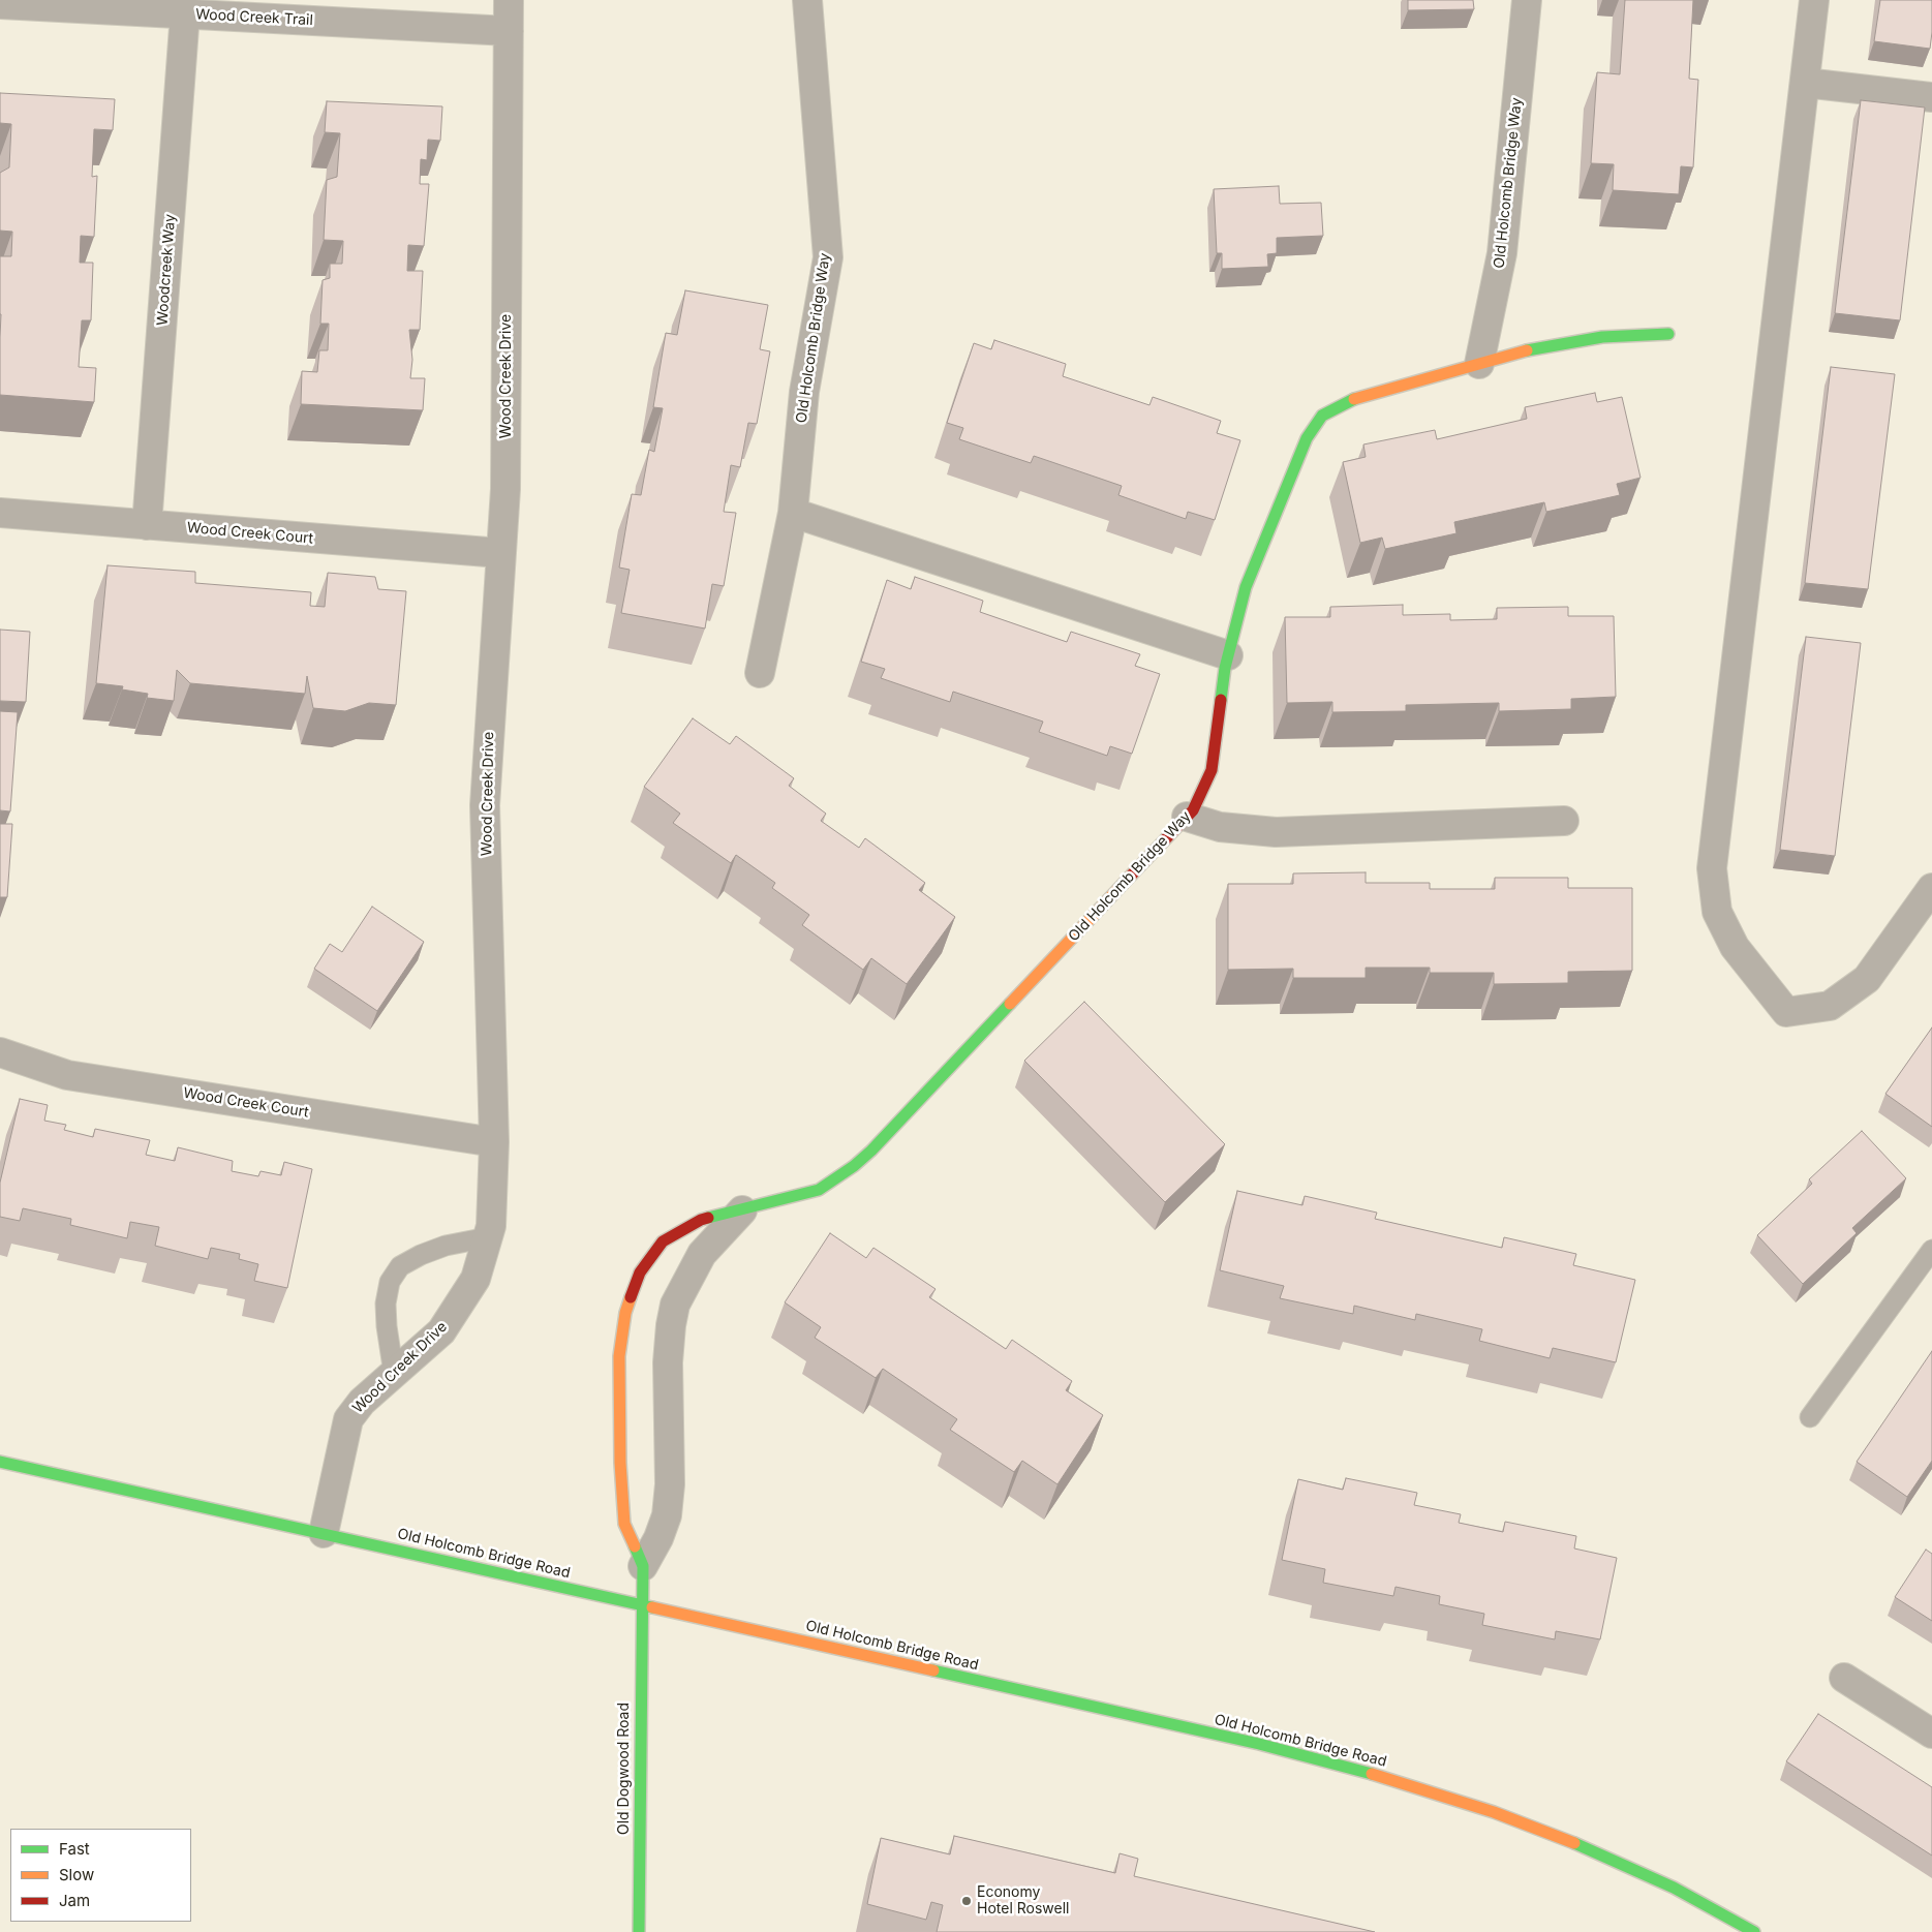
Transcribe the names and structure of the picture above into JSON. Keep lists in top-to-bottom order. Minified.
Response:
{"streets":{"street":["Wood Creek Trail","Old Holcomb Bridge Way","Woodcreek Way","Wood Creek Drive","Wood Creek Court","Old Holcomb Bridge Road","Old Dogwood Road"]},"crossings":[["Wood Creek Trail","Woodcreek Way"],["Wood Creek Trail","Wood Creek Drive"],["Old Holcomb Bridge Way","Old Holcomb Bridge Road"],["Old Holcomb Bridge Way","Old Dogwood Road"],["Woodcreek Way","Wood Creek Court"],["Wood Creek Drive","Wood Creek Court"],["Wood Creek Drive","Old Holcomb Bridge Road"],["Old Holcomb Bridge Road","Old Dogwood Road"]],"places":["Economy Hotel Roswell"],"legend":["Fast","Slow","Jam"]}
